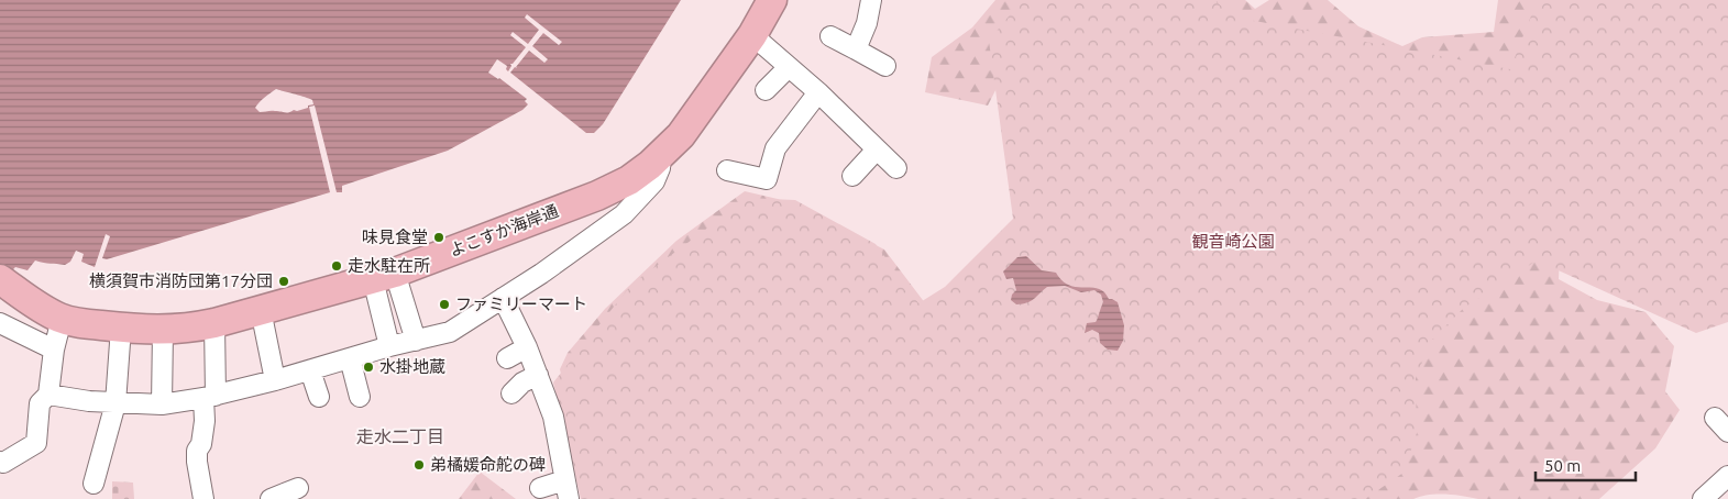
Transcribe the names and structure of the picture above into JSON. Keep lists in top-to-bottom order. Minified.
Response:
{"streets":{"highway":["よこすか海岸通"]},"districts":["走水二丁目"],"parks":["観音崎公園"],"places":["味見食堂","走水駐在所","横須賀市消防団第17分団","ファミリーマート","水掛地蔵","弟橘媛命舵の碑"],"scale_bar":"50 m"}
